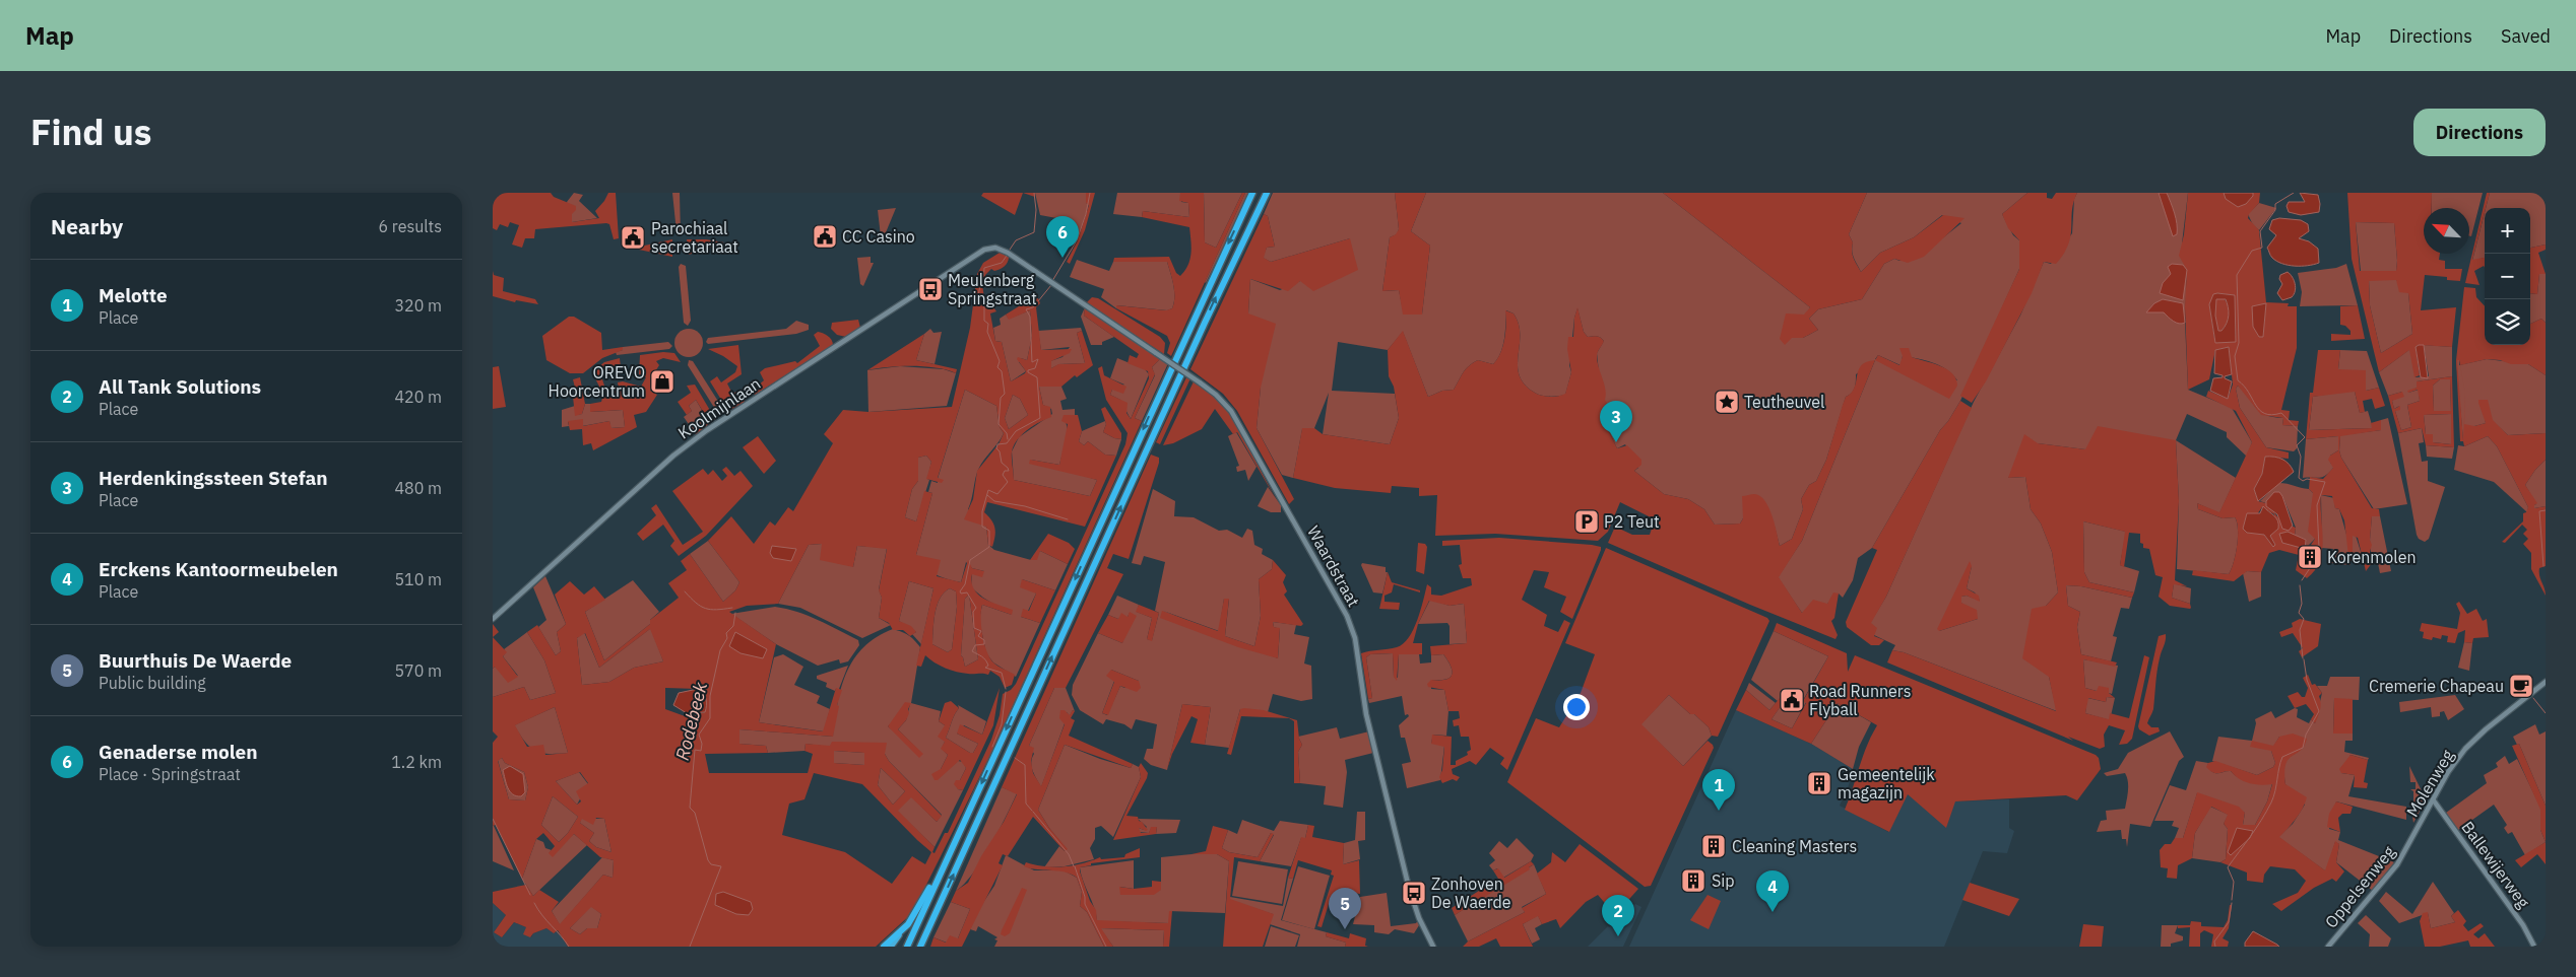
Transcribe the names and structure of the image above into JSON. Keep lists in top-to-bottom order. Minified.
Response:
{"streets":{"street":["Koolmijnlaan","Waardstraat","Molenweg","Ballewijerweg","Oppelsenweg"]},"crossings":[["Koolmijnlaan","Waardstraat"],["Molenweg","Ballewijerweg"],["Molenweg","Oppelsenweg"]],"water":["Rodebeek"],"places":{"public building":["CC Casino","Parochiaal secretariaat","Road Runners Flyball"],"bus stop":["Meulenberg Springstraat","Zonhoven De Waerde"],"shop":["OREVO Hoorcentrum"],"place":["Teutheuvel"],"parking":["P2 Teut"],"building":["Korenmolen","Gemeentelijk magazijn","Cleaning Masters","Sip"],"cafe":["Cremerie Chapeau"]},"north":"top left","page":{"header":"Map","nav":["Map","Directions","Saved"],"title":"Find us","buttons":"Directions","heading":["Nearby","6 results"],"map_buttons":["+","−"],"pins":["6","3","1","4","5","2"],"list":[{"mark":"1","name":"Melotte","note":"Place","value":"320 m"},{"mark":"2","name":"All Tank Solutions","note":"Place","value":"420 m"},{"mark":"3","name":"Herdenkingssteen Stefan","note":"Place","value":"480 m"},{"mark":"4","name":"Erckens Kantoormeubelen","note":"Place","value":"510 m"},{"mark":"5","name":"Buurthuis De Waerde","note":"Public building","value":"570 m"},{"mark":"6","name":"Genaderse molen","note":"Place · Springstraat","value":"1.2 km"}]}}
